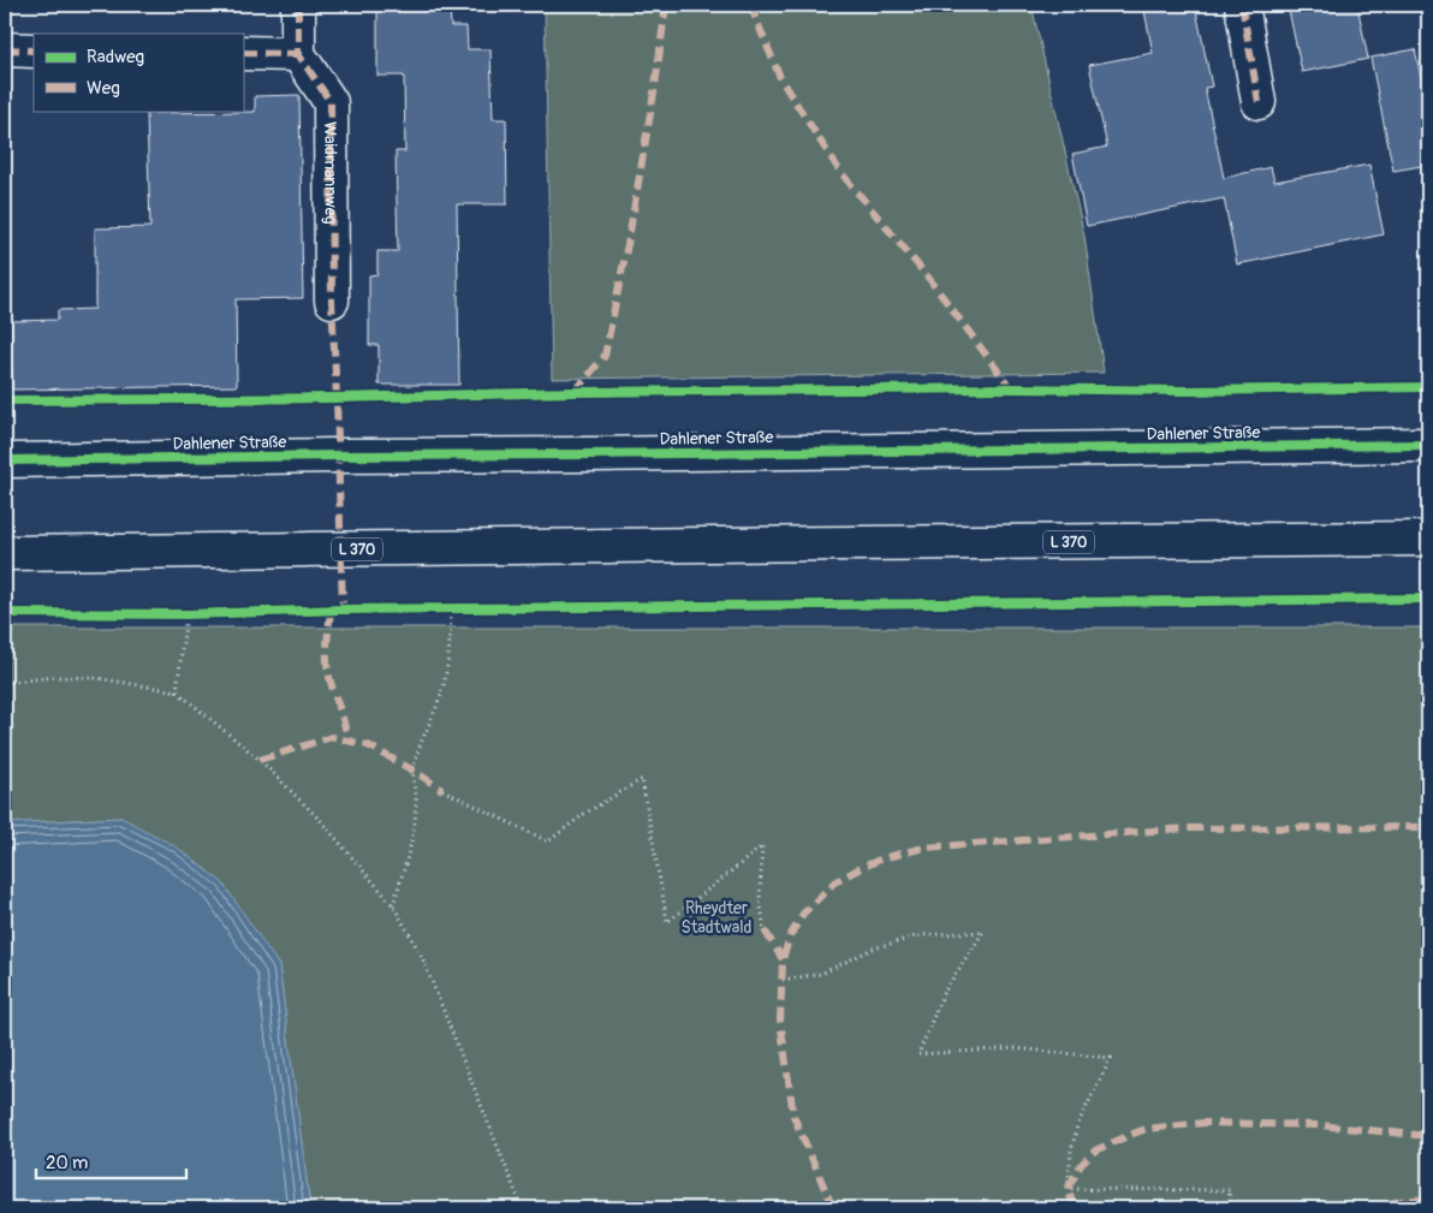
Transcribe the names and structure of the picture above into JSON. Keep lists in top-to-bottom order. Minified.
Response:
{"streets":{"main road":["Waidmannweg","Dahlener Straße","L 370"]},"parks":["Rheydter Stadtwald"],"legend":["Radweg","Weg"],"scale_bar":"20 m"}
